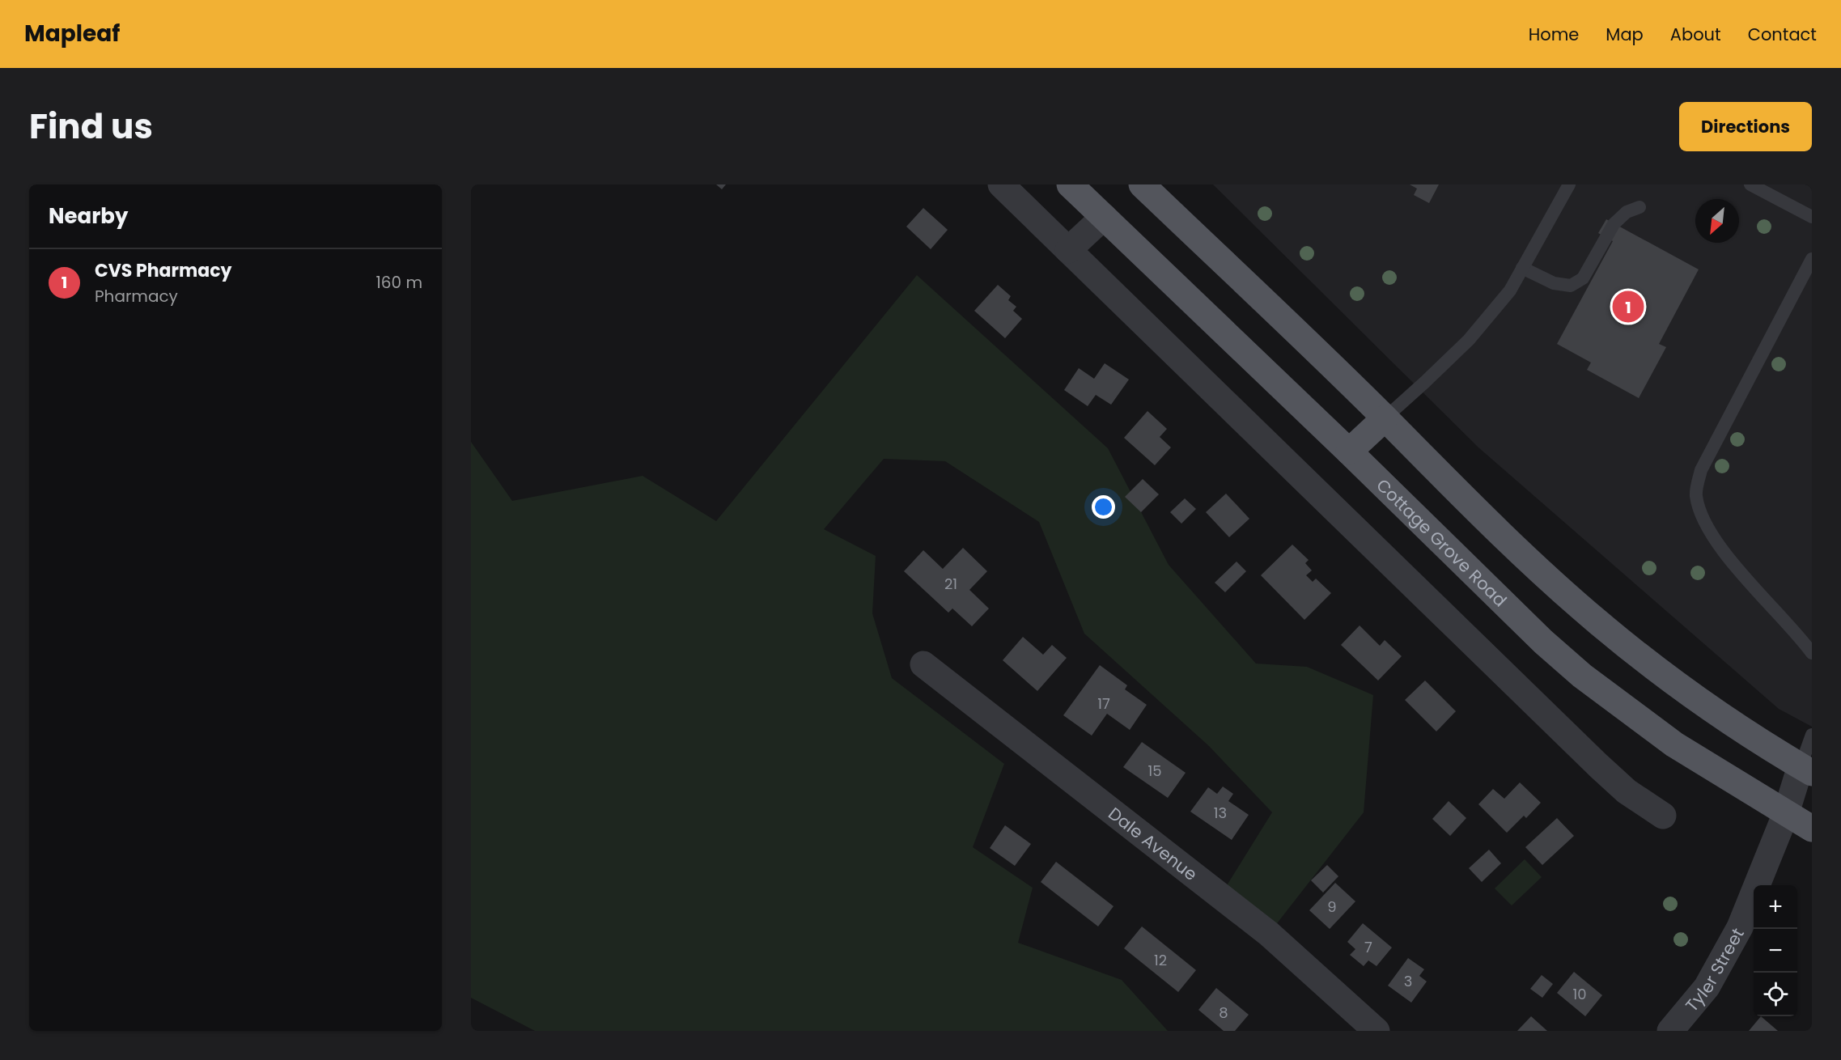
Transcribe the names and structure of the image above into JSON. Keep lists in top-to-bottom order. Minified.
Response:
{"streets":{"main road":["Cottage Grove Road"],"street":["Dale Avenue","Tyler Street"]},"crossings":[["Cottage Grove Road","Tyler Street"]],"house_numbers":["21","17","15","13","9","7","12","3","10","8"],"north":"bottom left","page":{"header":"Mapleaf","nav":["Home","Map","About","Contact"],"title":"Find us","buttons":"Directions","heading":"Nearby","list":[{"mark":"1","name":"CVS Pharmacy","note":"Pharmacy","value":"160 m"}],"pins":"1","map_buttons":["+","−"]}}
